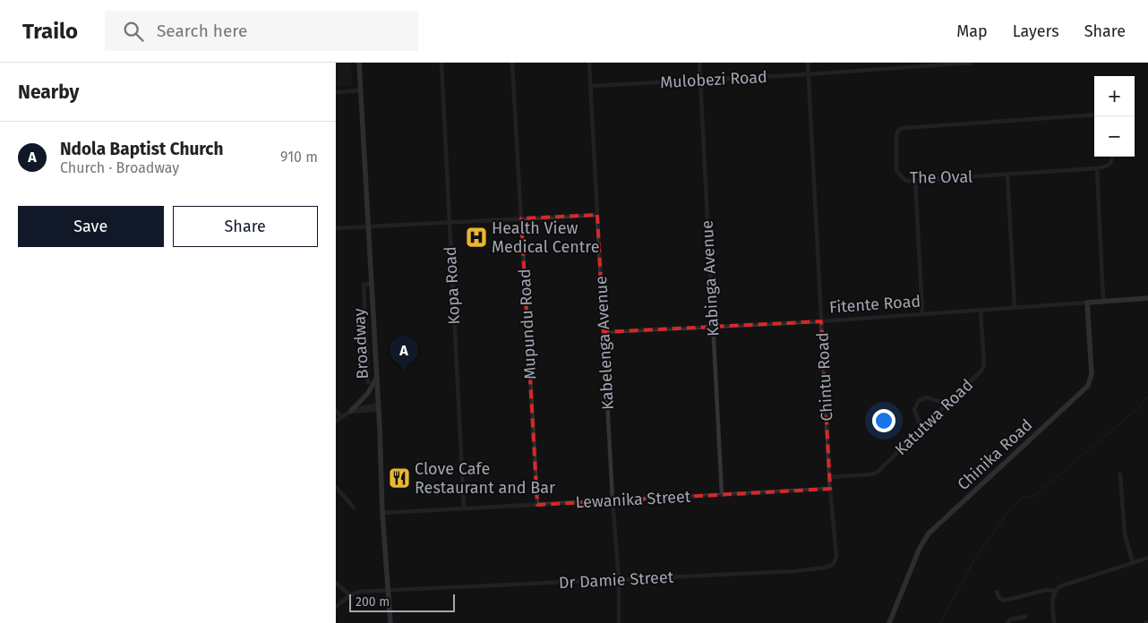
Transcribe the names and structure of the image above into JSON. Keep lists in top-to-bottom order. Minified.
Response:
{"streets":{"main road":["Fitente Road","Broadway","Chinika Road"],"street":["Mulobezi Road","The Oval","Kabinga Avenue","Kopa Road","Mupundu Road","Kabelenga Avenue","Chintu Road","Katutwa Road","Lewanika Street","Dr Damie Street"]},"crossings":[["Mulobezi Road","Kabinga Avenue"],["Mulobezi Road","Kabelenga Avenue"],["Mulobezi Road","Chintu Road"],["Kabinga Avenue","Fitente Road"],["Kabinga Avenue","Lewanika Street"],["Kopa Road","Lewanika Street"],["Fitente Road","Kabelenga Avenue"],["Fitente Road","Chintu Road"],["Fitente Road","Katutwa Road"],["Fitente Road","Chinika Road"],["Mupundu Road","Lewanika Street"],["Kabelenga Avenue","Lewanika Street"],["Kabelenga Avenue","Dr Damie Street"],["Broadway","Lewanika Street"],["Broadway","Dr Damie Street"],["Chintu Road","Katutwa Road"],["Chintu Road","Lewanika Street"],["Chintu Road","Dr Damie Street"]],"places":{"hospital":["Health View Medical Centre"],"restaurant":["Clove Cafe Restaurant and Bar"]},"scale_bar":"200 m","page":{"header":"Trailo","search":"Search here","nav":["Map","Layers","Share"],"heading":"Nearby","map_buttons":["+","−"],"list":[{"mark":"A","name":"Ndola Baptist Church","note":"Church · Broadway","value":"910 m"}],"buttons":["Save","Share"],"pins":"A","scale":"200 m"}}
